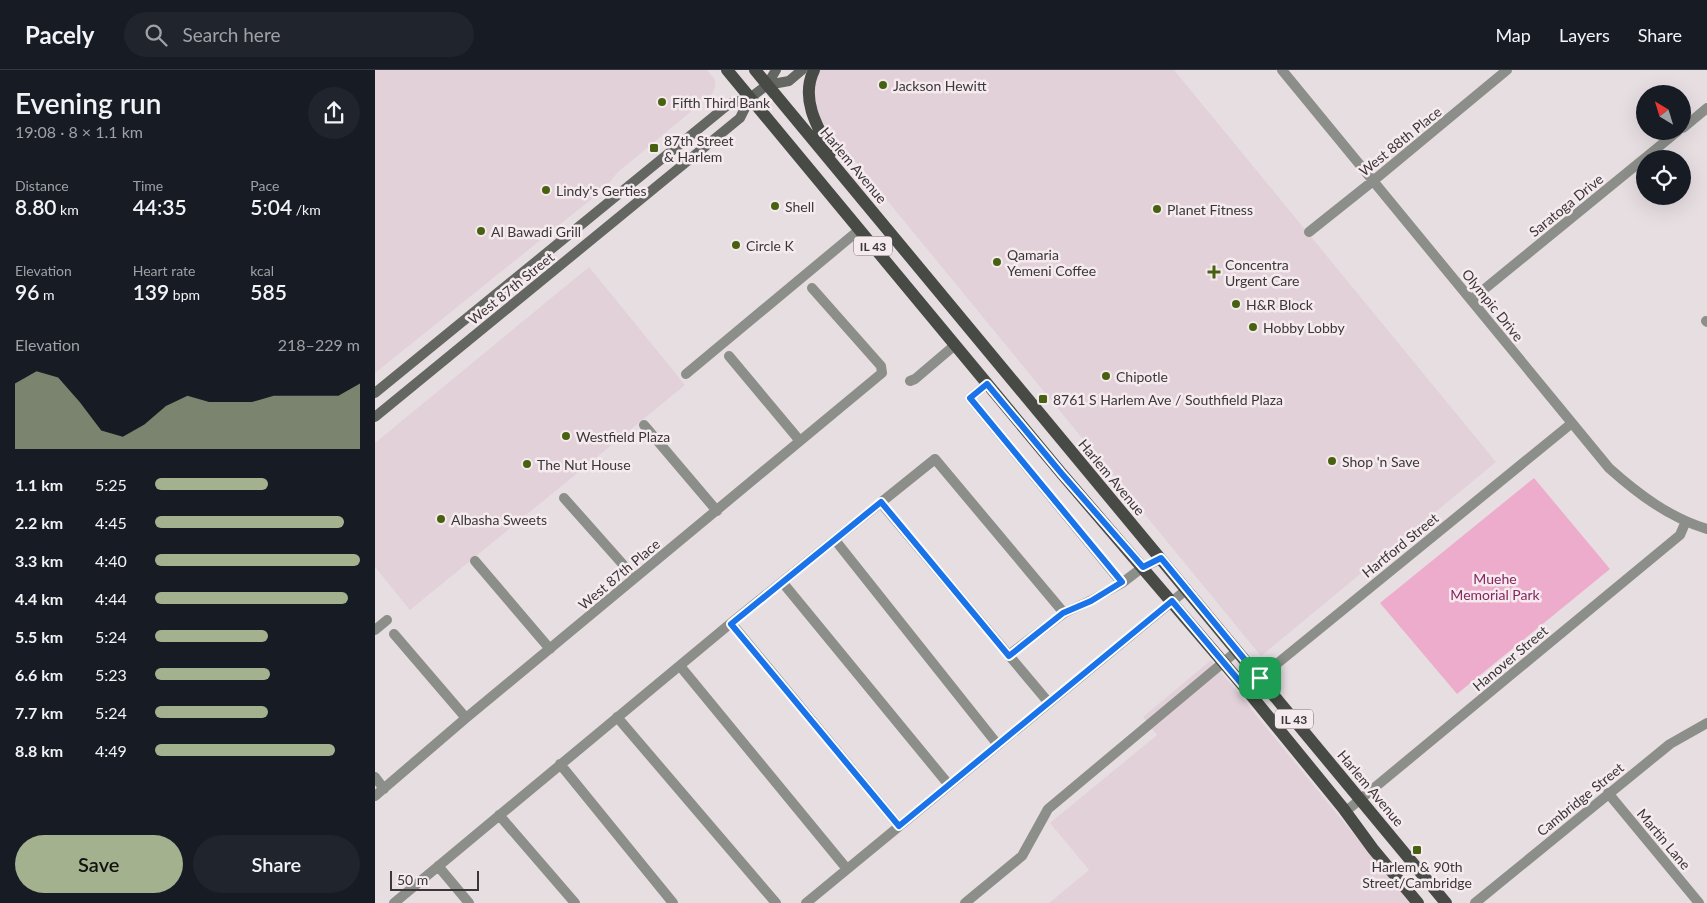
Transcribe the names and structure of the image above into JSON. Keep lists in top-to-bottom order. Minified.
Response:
{"streets":{"main road":["Harlem Avenue","IL 43","West 87th Street"],"street":["West 88th Place","Saratoga Drive","Olympic Drive","Hartford Street","West 87th Place","Hanover Street","Cambridge Street","Martin Lane"]},"crossings":[["West 88th Place","Olympic Drive"],["Harlem Avenue","West 87th Street"],["Harlem Avenue","Hartford Street"],["Harlem Avenue","Hanover Street"],["Saratoga Drive","Olympic Drive"],["IL 43","West 87th Street"],["IL 43","Hartford Street"],["IL 43","Hanover Street"],["Olympic Drive","Hartford Street"],["Olympic Drive","Hanover Street"],["Cambridge Street","Martin Lane"]],"parks":["Muehe Memorial Park"],"places":{"other":["Jackson Hewitt","Fifth Third Bank","Lindy's Gerties","Shell","Planet Fitness","Al Bawadi Grill","Circle K","Qamaria Yemeni Coffee","H&R Block","Hobby Lobby","Chipotle","Westfield Plaza","Shop 'n Save","The Nut House","Albasha Sweets"],"transit":["87th Street & Harlem","8761 S Harlem Ave / Southfield Plaza","Harlem & 90th Street/Cambridge"],"health":["Concentra Urgent Care"]},"scale_bar":"50 m","north":"top left","page":{"header":"Pacely","search":"Search here","nav":["Map","Layers","Share"],"heading":["Evening run","19:08 · 8 × 1.1 km"],"stats":[["Distance","8.80 km"],["Time","44:35"],["Pace","5:04 /km"],["Elevation","96 m"],["Heart rate","139 bpm"],["kcal","585"]],"chart":["Elevation","218–229 m"],"list":[{"name":"1.1 km","note":"5:25"},{"name":"2.2 km","note":"4:45"},{"name":"3.3 km","note":"4:40"},{"name":"4.4 km","note":"4:44"},{"name":"5.5 km","note":"5:24"},{"name":"6.6 km","note":"5:23"},{"name":"7.7 km","note":"5:24"},{"name":"8.8 km","note":"4:49"}],"buttons":["Save","Share"],"scale":"50 m"}}
